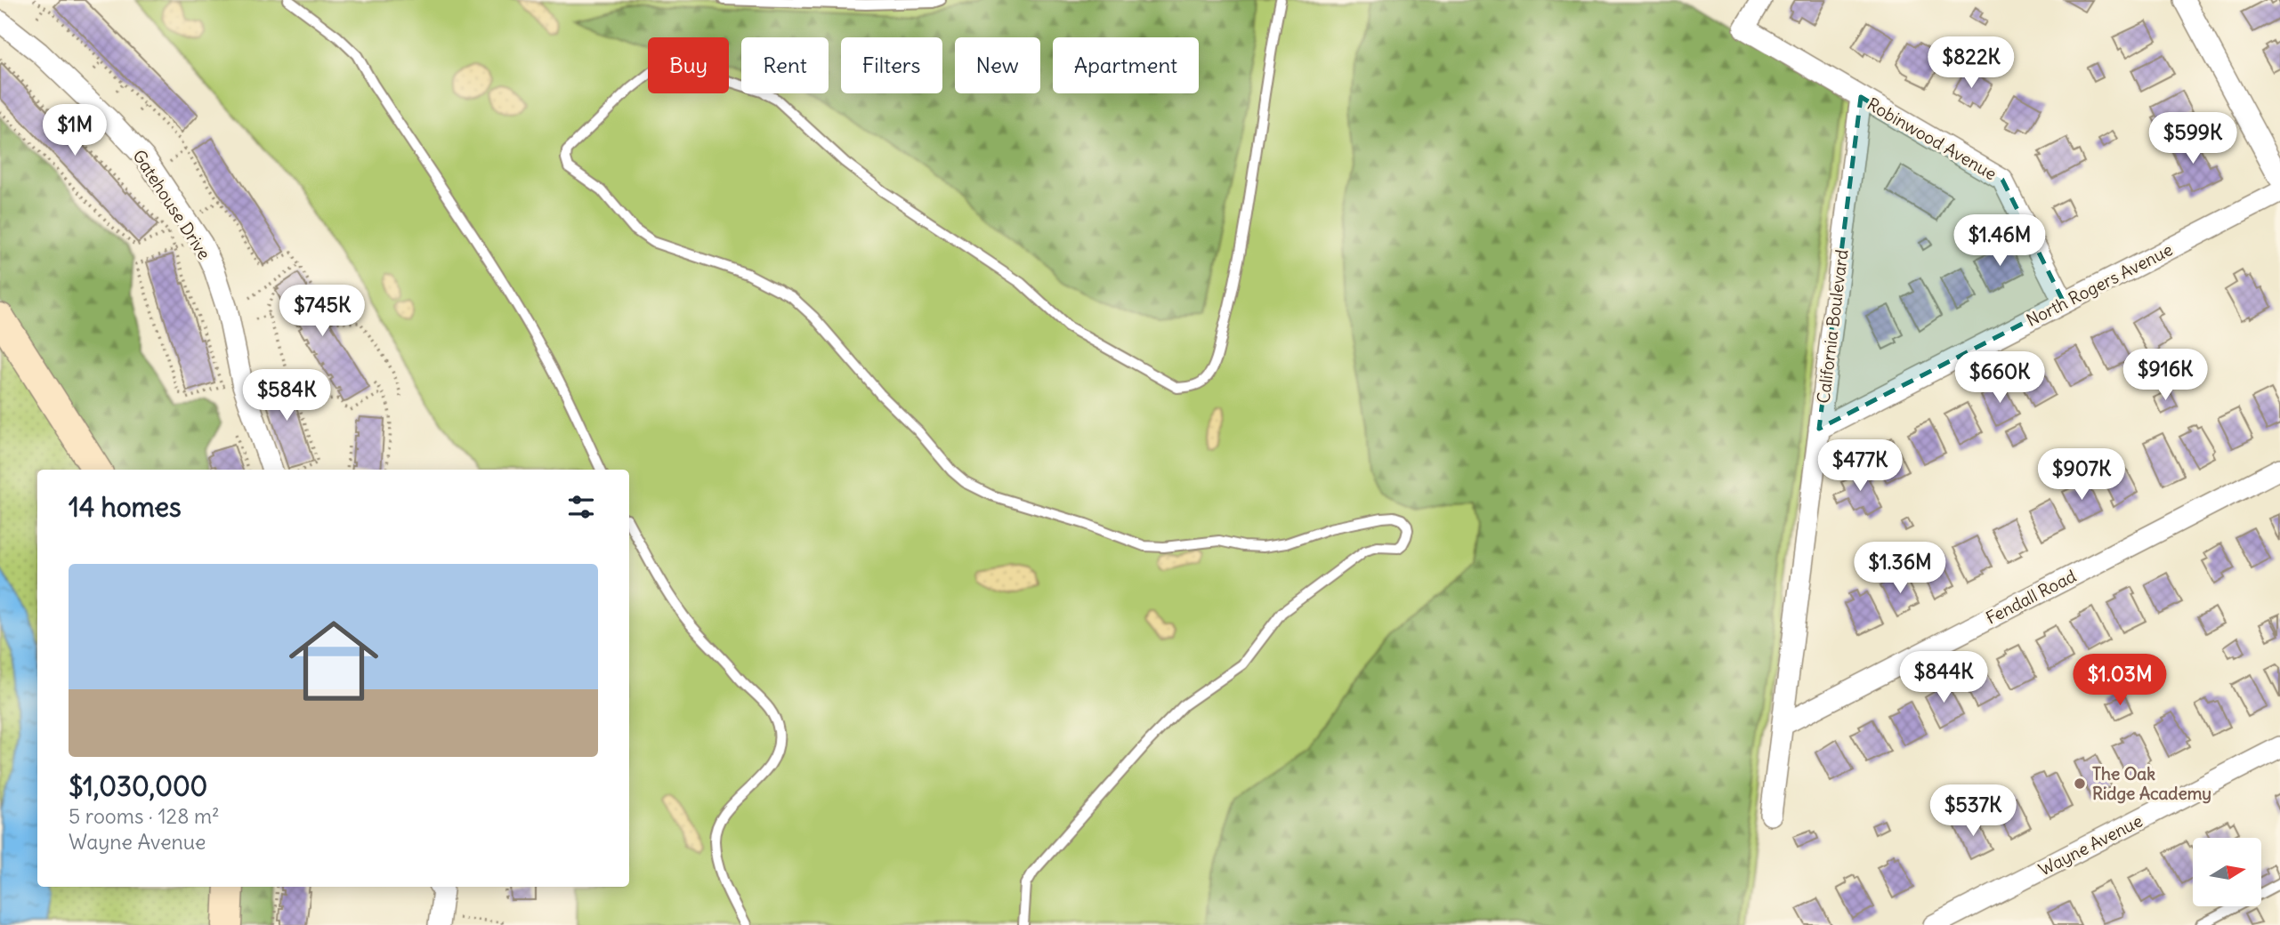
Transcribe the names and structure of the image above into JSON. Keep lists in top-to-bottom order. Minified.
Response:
{"streets":{"street":["Robinwood Avenue","Gatehouse Drive","North Rogers Avenue","California Boulevard","Fendall Road","Wayne Avenue"]},"crossings":[["Robinwood Avenue","North Rogers Avenue"],["Robinwood Avenue","California Boulevard"],["North Rogers Avenue","California Boulevard"],["California Boulevard","Fendall Road"]],"places":["The Oak Ridge Academy"],"north":"right","page":{"price":["$822K","$1M","$599K","$1.46M","$745K","$916K","$660K","$584K","$477K","$907K","$1.36M","$844K","$1.03M","$537K"],"chip":["Buy","Rent","Filters","New","Apartment"],"heading":"14 homes","list":[{"name":"$1,030,000","note":"5 rooms · 128 m² · Wayne Avenue"}]}}
